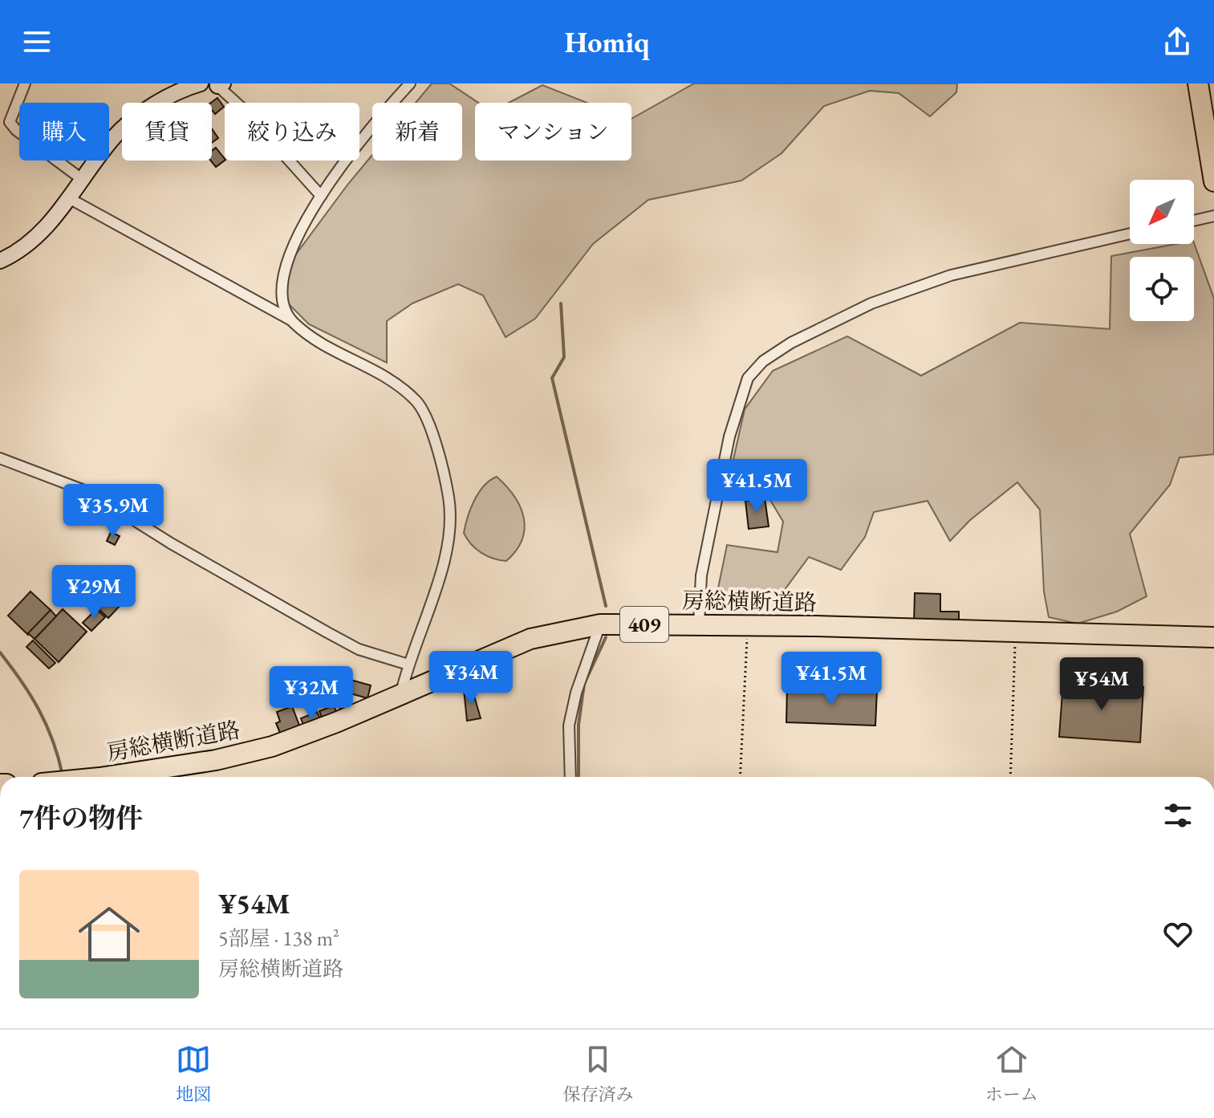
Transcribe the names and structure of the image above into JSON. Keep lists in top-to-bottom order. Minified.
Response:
{"streets":{"highway":["房総横断道路","409"]},"north":"bottom left","page":{"header":"Homiq","chip":["購入","賃貸","絞り込み","新着","マンション"],"price":["¥41.5M","¥35.9M","¥29M","¥34M","¥41.5M","¥54M","¥32M"],"heading":"7件の物件","list":[{"name":"¥54M","note":"5部屋 · 138 m² · 房総横断道路"}],"tabs":["地図","保存済み","ホーム"]}}
